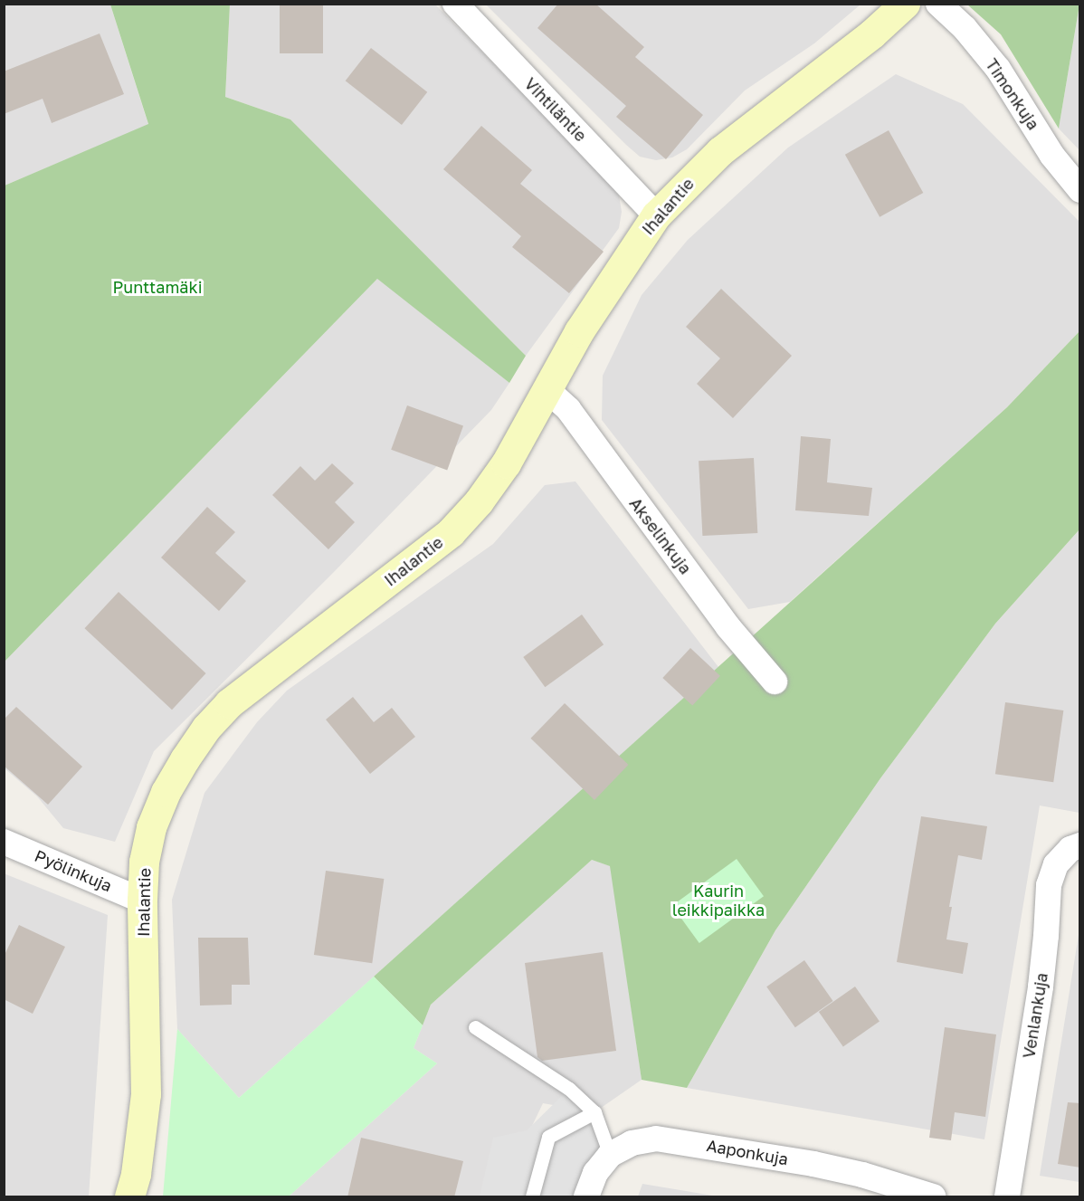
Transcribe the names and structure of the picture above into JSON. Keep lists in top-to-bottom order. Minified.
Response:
{"streets":{"street":["Timonkuja","Vihtiläntie","Ihalantie","Akselinkuja","Pyölinkuja","Venlankuja","Aaponkuja"]},"crossings":[["Vihtiläntie","Ihalantie"],["Ihalantie","Akselinkuja"],["Ihalantie","Pyölinkuja"]],"parks":["Punttamäki","Kaurin leikkipaikka"]}
